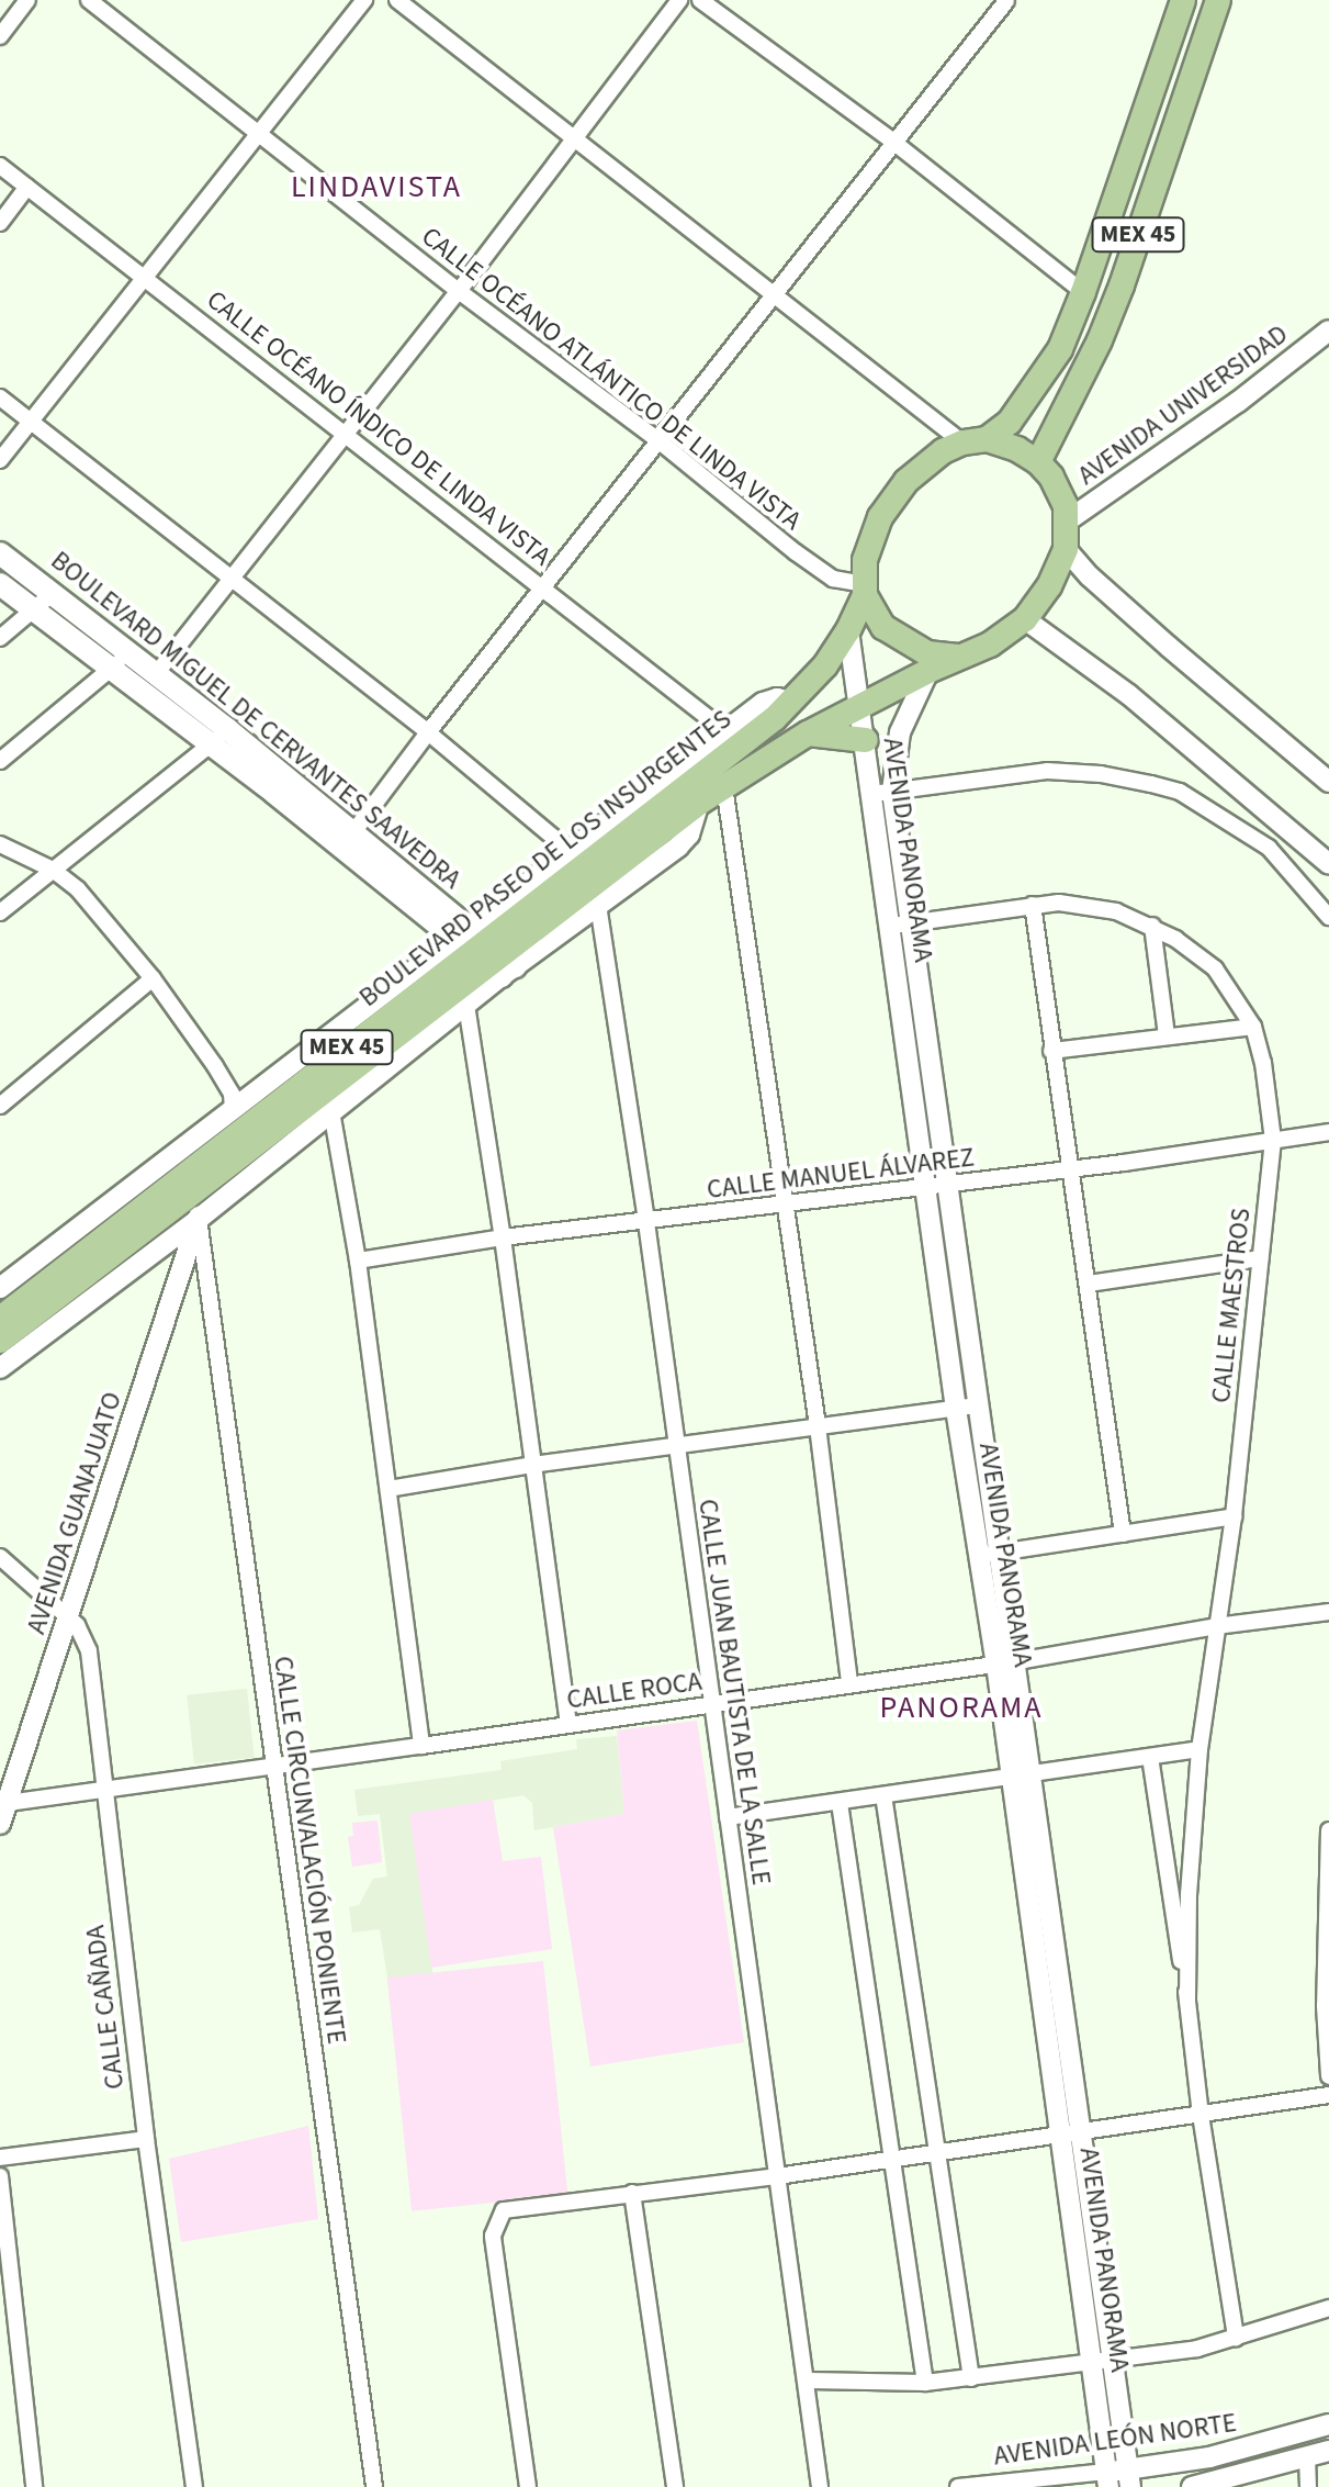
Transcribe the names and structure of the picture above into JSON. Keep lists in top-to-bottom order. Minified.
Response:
{"streets":{"main road":["MEX 45","BOULEVARD MIGUEL DE CERVANTES SAAVEDRA","BOULEVARD PASEO DE LOS INSURGENTES"],"street":["CALLE OCÉANO ATLÁNTICO DE LINDA VISTA","AVENIDA UNIVERSIDAD","CALLE OCÉANO ÍNDICO DE LINDA VISTA","AVENIDA PANORAMA","CALLE MANUEL ÁLVAREZ","CALLE MAESTROS","AVENIDA GUANAJUATO","CALLE ROCA","CALLE JUAN BAUTISTA DE LA SALLE","CALLE CIRCUNVALACIÓN PONIENTE","CALLE CAÑADA","AVENIDA LEÓN NORTE"]},"crossings":[["MEX 45","CALLE OCÉANO ATLÁNTICO DE LINDA VISTA"],["MEX 45","AVENIDA UNIVERSIDAD"],["MEX 45","BOULEVARD PASEO DE LOS INSURGENTES"],["CALLE OCÉANO ATLÁNTICO DE LINDA VISTA","AVENIDA UNIVERSIDAD"],["CALLE OCÉANO ATLÁNTICO DE LINDA VISTA","BOULEVARD PASEO DE LOS INSURGENTES"],["AVENIDA UNIVERSIDAD","BOULEVARD PASEO DE LOS INSURGENTES"],["CALLE OCÉANO ÍNDICO DE LINDA VISTA","BOULEVARD PASEO DE LOS INSURGENTES"],["BOULEVARD MIGUEL DE CERVANTES SAAVEDRA","BOULEVARD PASEO DE LOS INSURGENTES"],["AVENIDA PANORAMA","BOULEVARD PASEO DE LOS INSURGENTES"],["AVENIDA PANORAMA","CALLE MANUEL ÁLVAREZ"],["AVENIDA PANORAMA","CALLE MAESTROS"],["AVENIDA PANORAMA","CALLE ROCA"],["AVENIDA PANORAMA","AVENIDA LEÓN NORTE"],["BOULEVARD PASEO DE LOS INSURGENTES","AVENIDA GUANAJUATO"],["BOULEVARD PASEO DE LOS INSURGENTES","CALLE JUAN BAUTISTA DE LA SALLE"],["BOULEVARD PASEO DE LOS INSURGENTES","CALLE CIRCUNVALACIÓN PONIENTE"],["CALLE MANUEL ÁLVAREZ","CALLE MAESTROS"],["CALLE MANUEL ÁLVAREZ","CALLE JUAN BAUTISTA DE LA SALLE"],["CALLE MAESTROS","CALLE ROCA"],["AVENIDA GUANAJUATO","CALLE ROCA"],["AVENIDA GUANAJUATO","CALLE CIRCUNVALACIÓN PONIENTE"],["AVENIDA GUANAJUATO","CALLE CAÑADA"],["CALLE ROCA","CALLE JUAN BAUTISTA DE LA SALLE"],["CALLE ROCA","CALLE CIRCUNVALACIÓN PONIENTE"],["CALLE ROCA","CALLE CAÑADA"]],"districts":["LINDAVISTA","PANORAMA"]}
